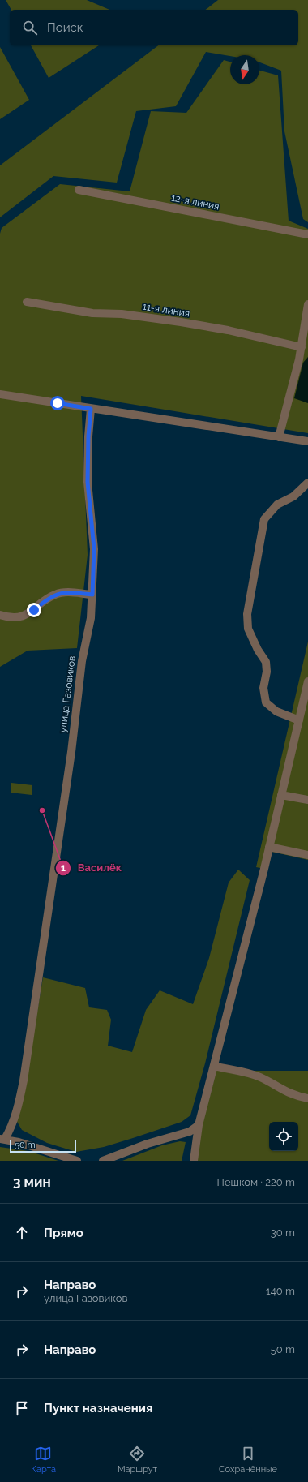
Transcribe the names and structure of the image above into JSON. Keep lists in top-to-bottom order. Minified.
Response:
{"streets":{"street":["12-я линия","11-я линия","улица Газовиков"]},"places":["Василёк"],"scale_bar":"50 m","north":"bottom","page":{"search":"Поиск","scale":"50 m","heading":["3 мин","Пешком · 220 m"],"list":[["Прямо","30 m"],["Направо","улица Газовиков","140 m"],["Направо","50 m"],"Пункт назначения"],"nav":["Карта","Маршрут","Сохранённые"]}}
